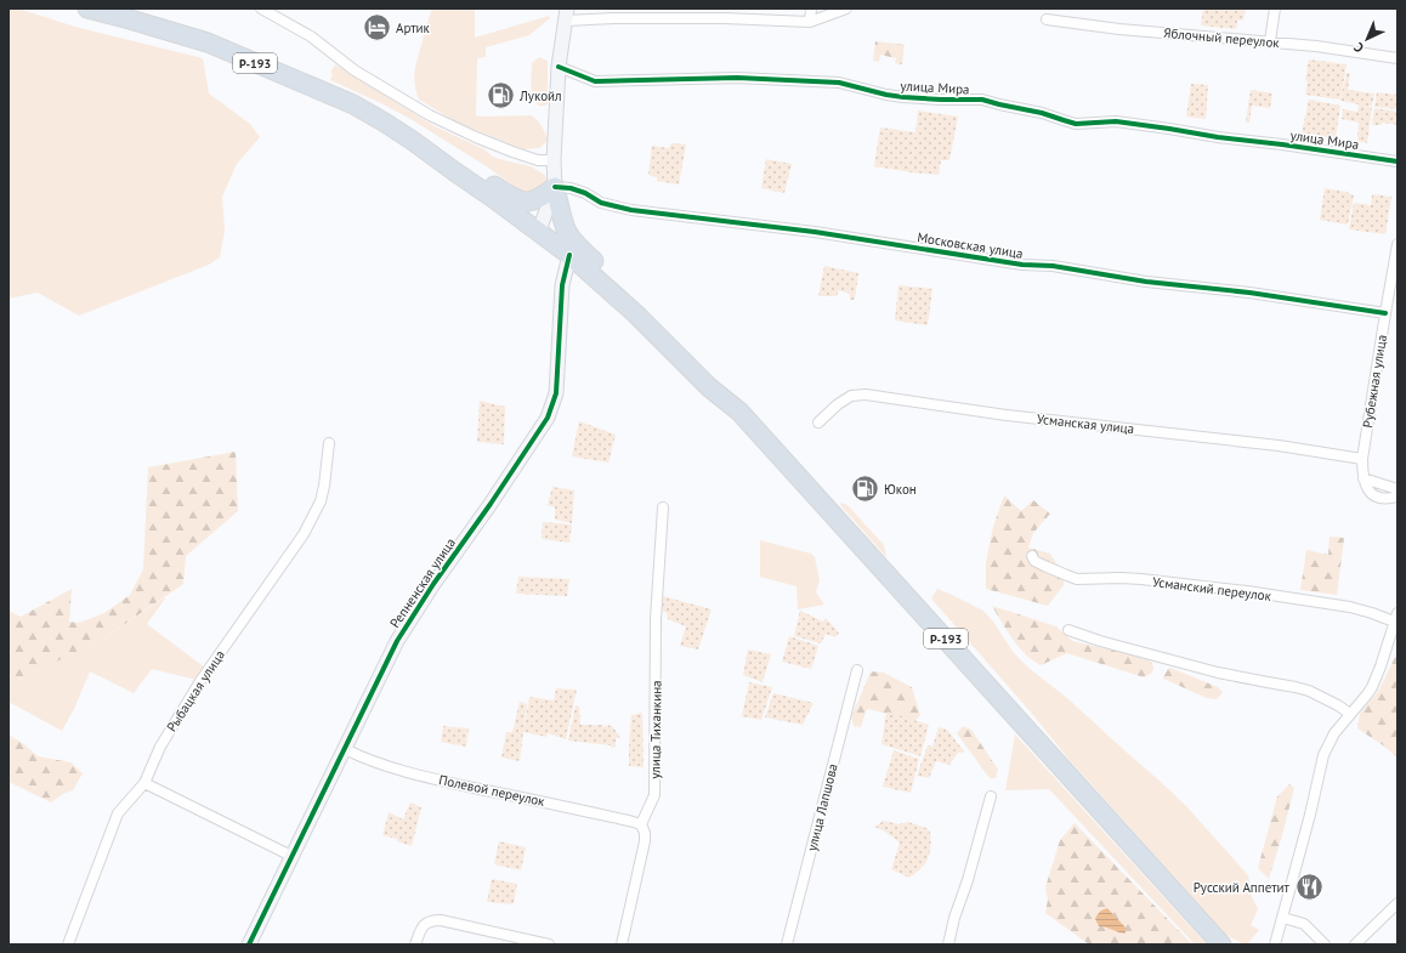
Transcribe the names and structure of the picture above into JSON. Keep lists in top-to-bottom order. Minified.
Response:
{"streets":{"highway":["Р-193"],"street":["Яблочный переулок","улица Мира","Московская улица","Рубежная улица","Усманская улица","Репненская улица","Усманский переулок","Рыбацкая улица","улица Тиханкина","Полевой переулок","улица Лапшова"]},"crossings":[["Р-193","Репненская улица"],["Московская улица","Рубежная улица"],["Рубежная улица","Усманская улица"],["Репненская улица","Полевой переулок"],["улица Тиханкина","Полевой переулок"]],"places":{"hotel":["Артик"],"fuel station":["Лукойл","Юкон"],"restaurant":["Русский Аппетит"]},"north":"bottom left"}
